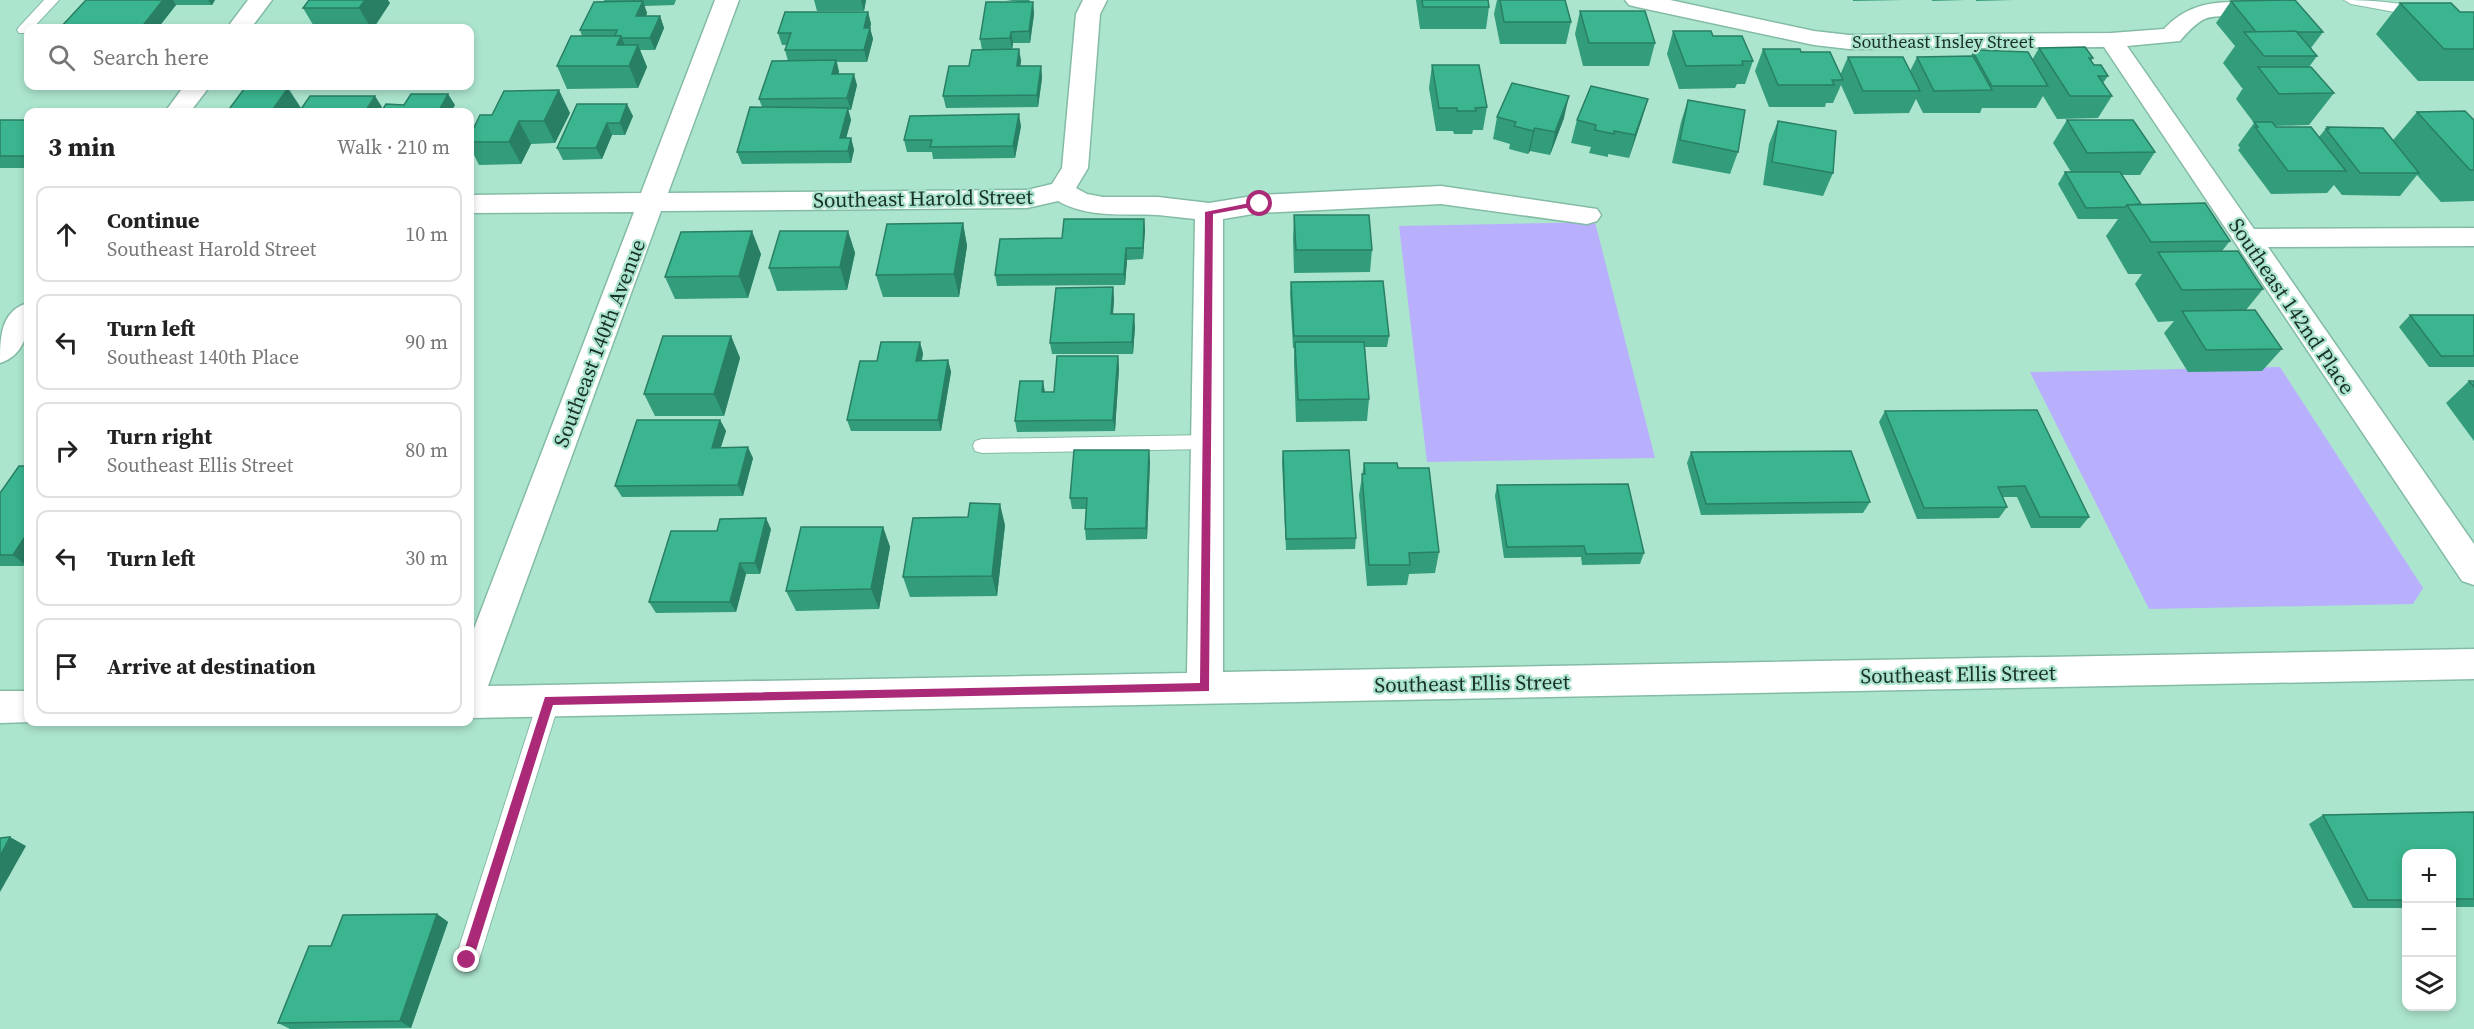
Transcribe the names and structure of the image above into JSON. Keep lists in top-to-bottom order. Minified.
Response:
{"streets":{"street":["Southeast Insley Street","Southeast Harold Street","Southeast 142nd Place","Southeast 140th Avenue","Southeast Ellis Street"]},"crossings":[["Southeast Insley Street","Southeast 142nd Place"],["Southeast Harold Street","Southeast 140th Avenue"]],"page":{"search":"Search here","heading":["3 min","Walk · 210 m"],"list":[["Continue","Southeast Harold Street","10 m"],["Turn left","Southeast 140th Place","90 m"],["Turn right","Southeast Ellis Street","80 m"],["Turn left","30 m"],"Arrive at destination"],"map_buttons":["+","−"]}}
